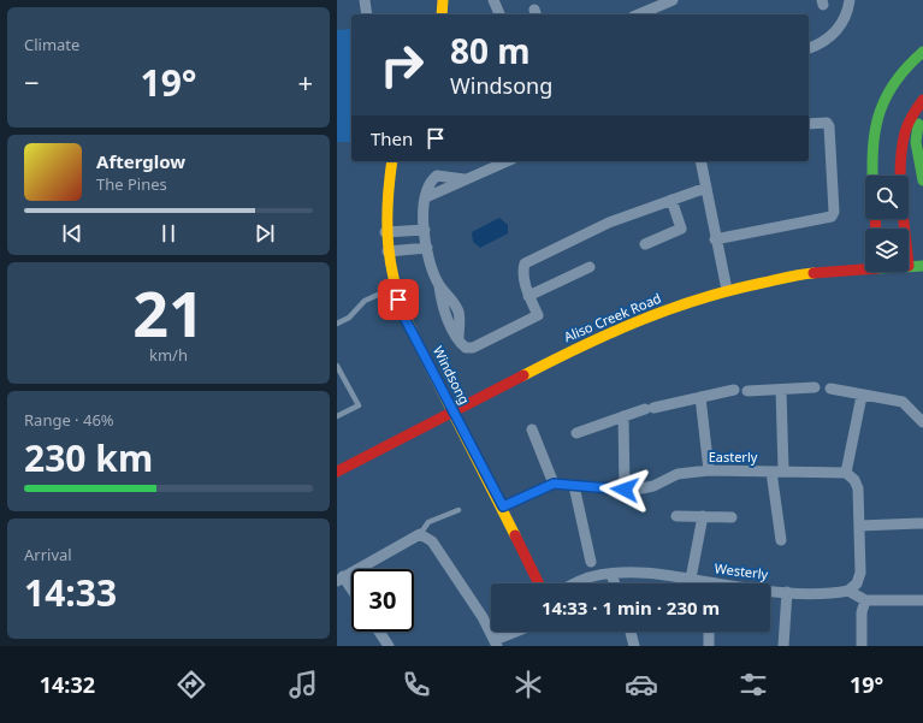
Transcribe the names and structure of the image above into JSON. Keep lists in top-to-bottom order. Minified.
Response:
{"streets":{"main road":["Aliso Creek Road","Windsong"],"street":["Easterly","Westerly"]},"crossings":[["Aliso Creek Road","Windsong"]],"page":{"tile":["Climate",["21","km/h"],["Range · 46%","230 km"],["Arrival","14:33"]],"turn":["80 m","Windsong"],"heat":["−","19°","+"],"then":"Then","song":["Afterglow","The Pines"],"limit":"30","trip":"14:33 · 1 min · 230 m","tabs":["14:32","19°"]}}
